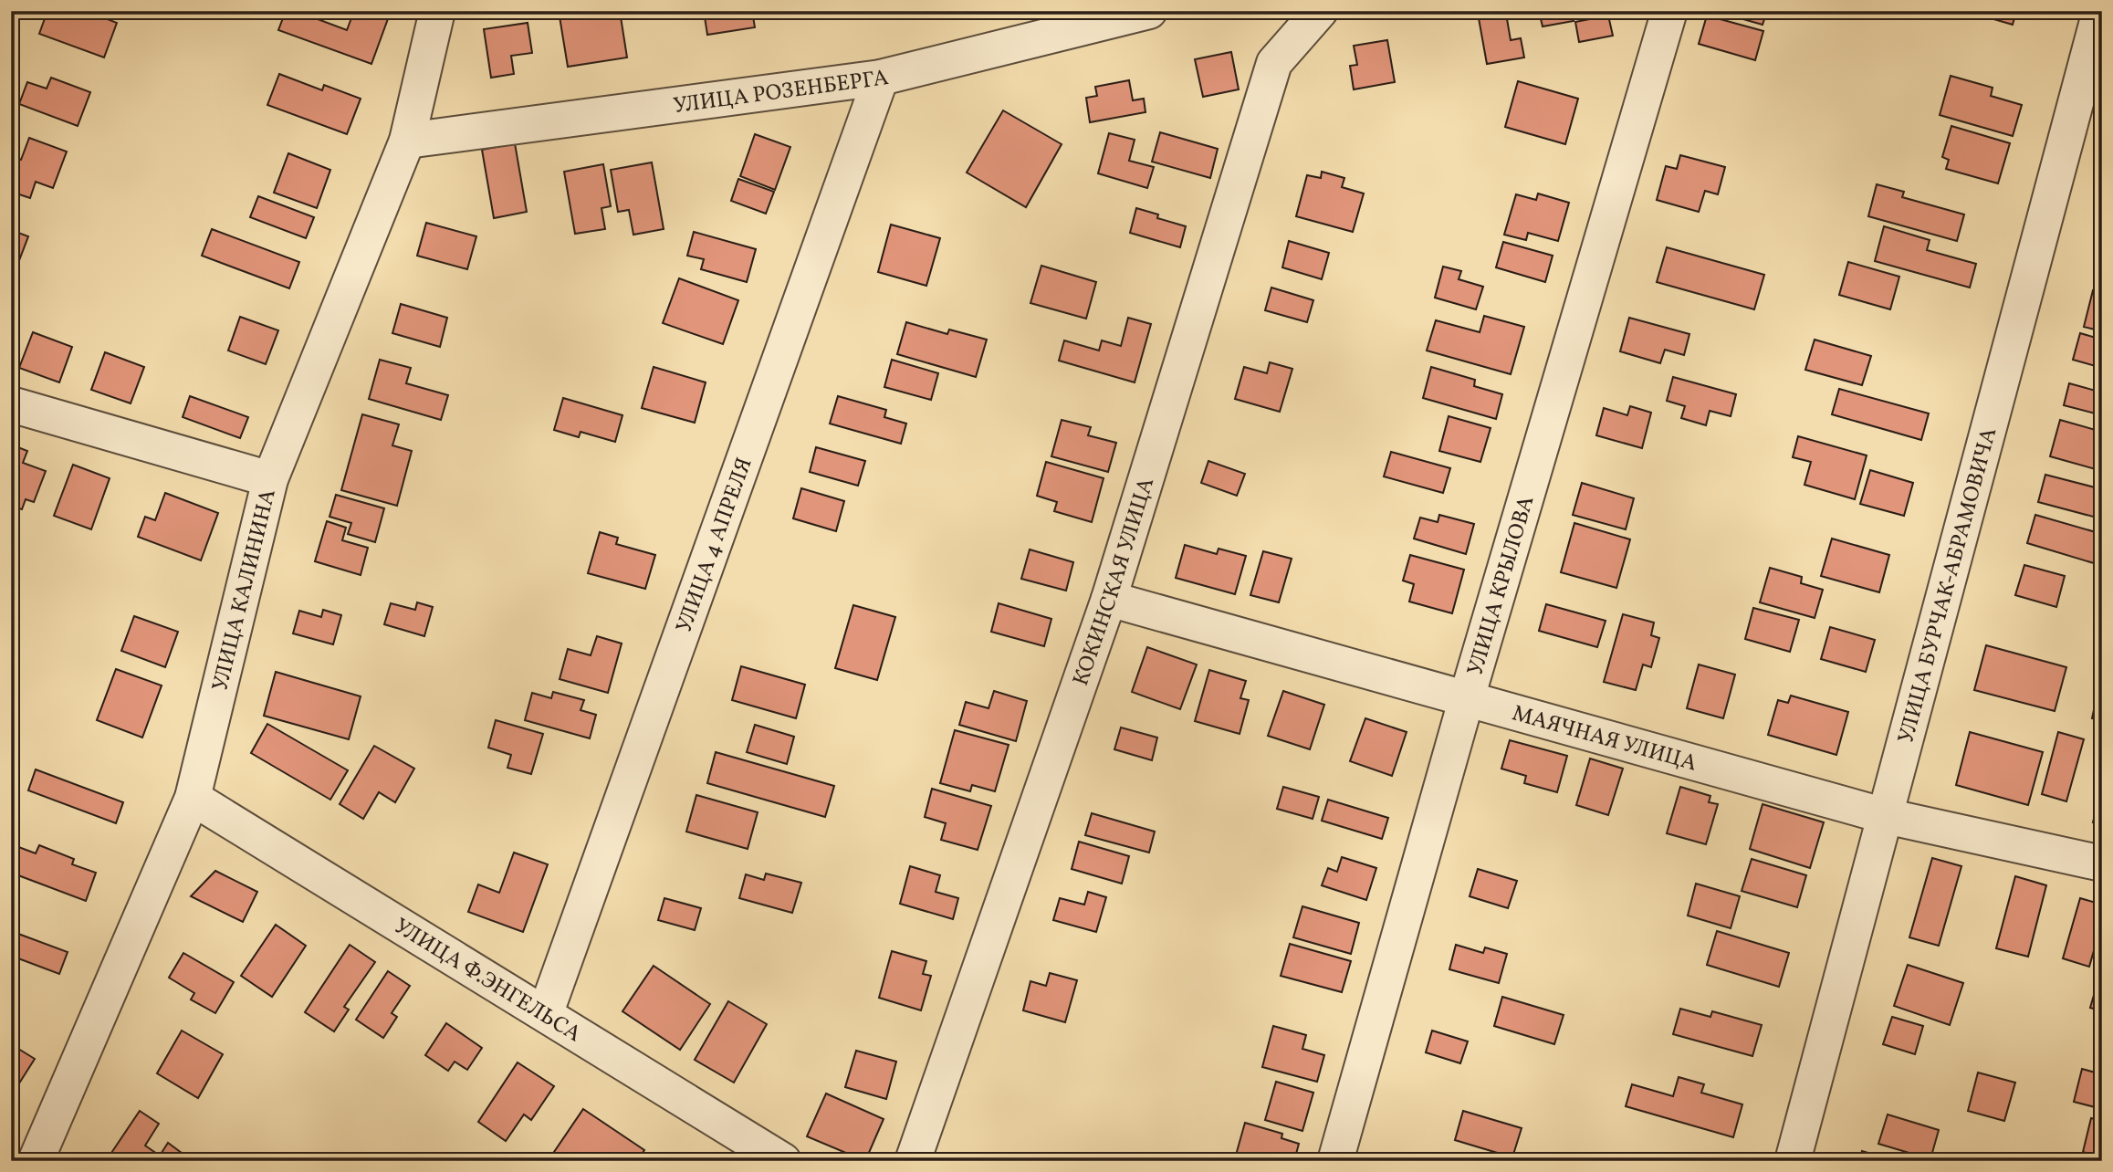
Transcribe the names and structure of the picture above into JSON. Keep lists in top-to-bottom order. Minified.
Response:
{"streets":{"street":["УЛИЦА РОЗЕНБЕРГА","УЛИЦА 4 АПРЕЛЯ","КОКИНСКАЯ УЛИЦА","УЛИЦА КРЫЛОВА","УЛИЦА БУРЧАК-АБРАМОВИЧА","УЛИЦА КАЛИНИНА","МАЯЧНАЯ УЛИЦА","УЛИЦА Ф.ЭНГЕЛЬСА"]},"crossings":[["УЛИЦА РОЗЕНБЕРГА","УЛИЦА 4 АПРЕЛЯ"],["УЛИЦА РОЗЕНБЕРГА","УЛИЦА КАЛИНИНА"],["УЛИЦА 4 АПРЕЛЯ","УЛИЦА Ф.ЭНГЕЛЬСА"],["КОКИНСКАЯ УЛИЦА","МАЯЧНАЯ УЛИЦА"],["УЛИЦА КРЫЛОВА","МАЯЧНАЯ УЛИЦА"],["УЛИЦА БУРЧАК-АБРАМОВИЧА","МАЯЧНАЯ УЛИЦА"],["УЛИЦА КАЛИНИНА","УЛИЦА Ф.ЭНГЕЛЬСА"]]}
